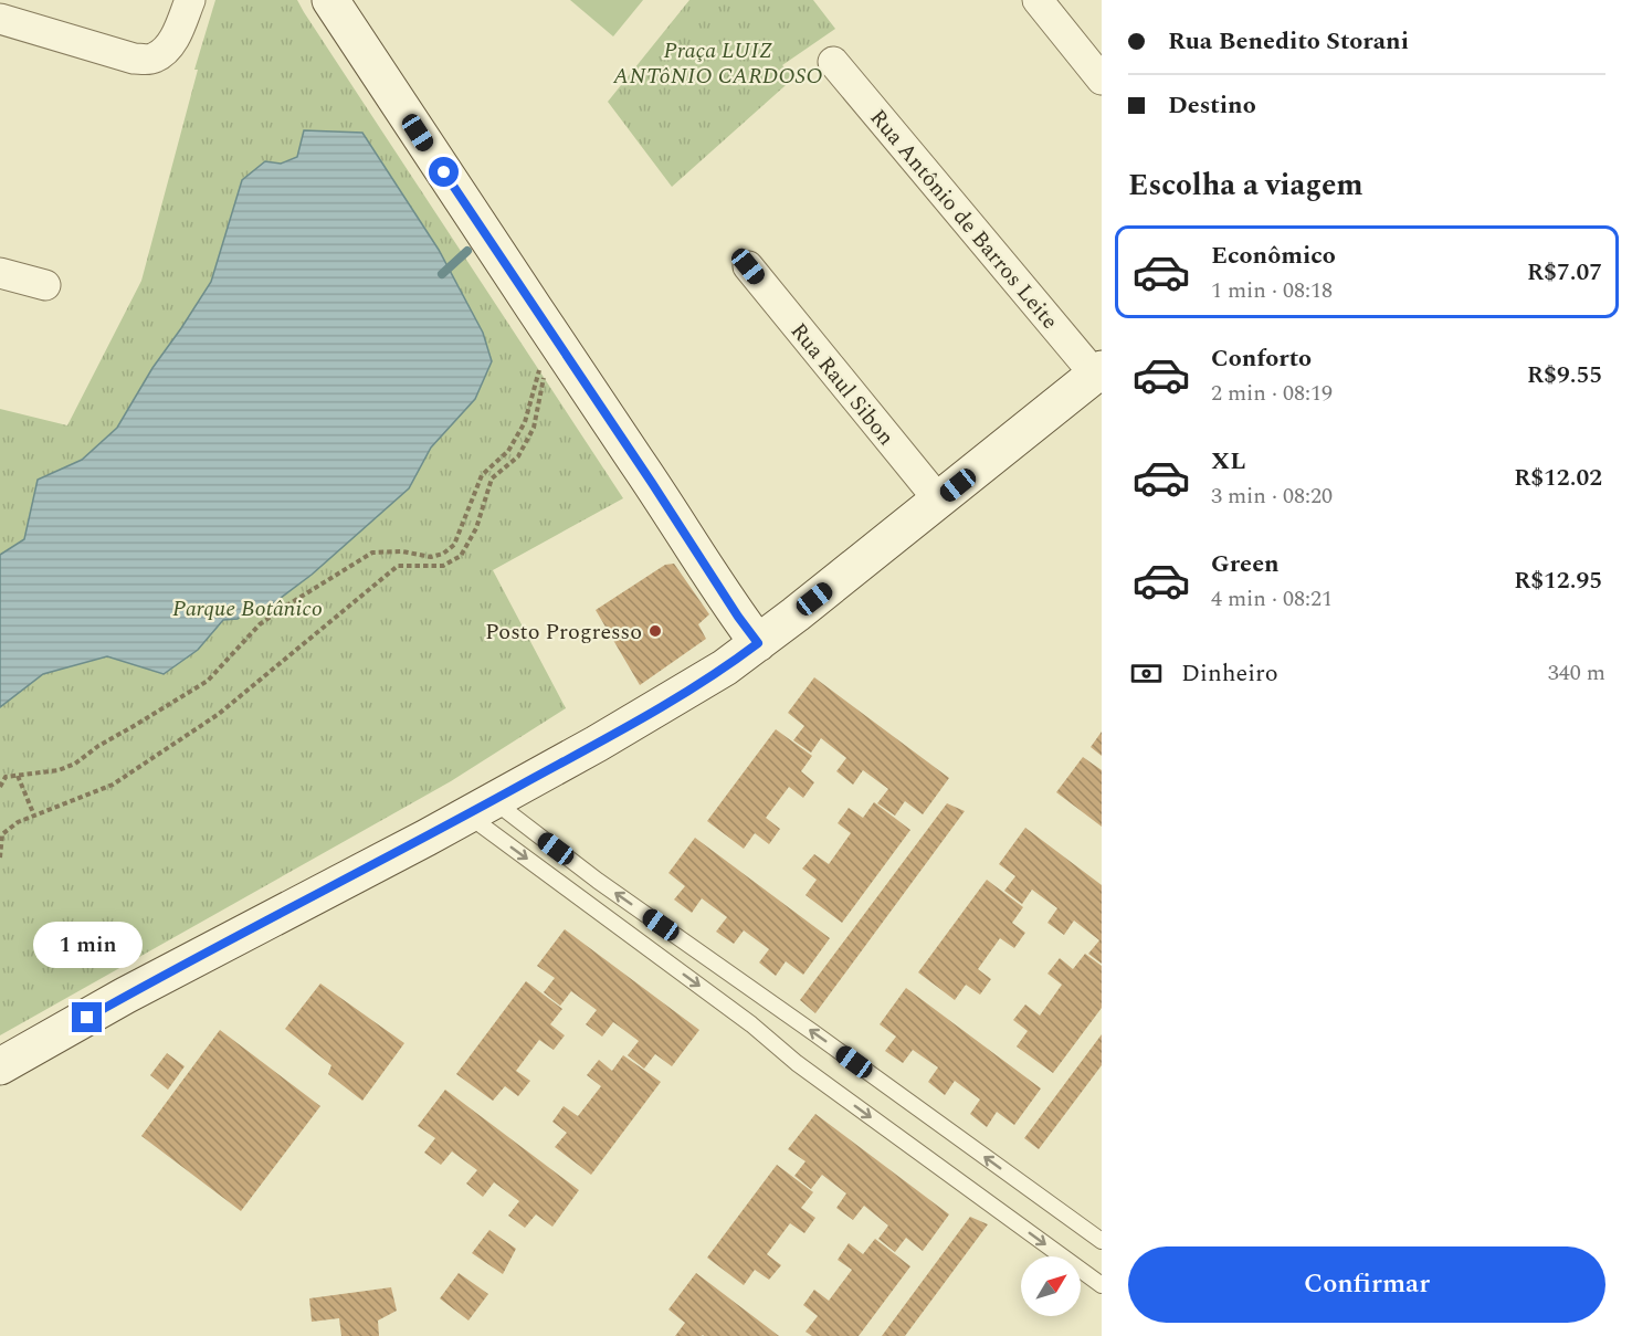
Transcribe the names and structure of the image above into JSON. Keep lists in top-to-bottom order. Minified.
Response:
{"streets":{"street":["Rua Antônio de Barros Leite","Rua Raul Sibon"]},"parks":["Praça LUIZ ANTôNIO CARDOSO","Parque Botânico"],"places":["Posto Progresso"],"north":"top right","page":{"banner":["Rua Benedito Storani","Destino"],"heading":"Escolha a viagem","list":[{"name":"Econômico","note":"1 min · 08:18","value":"R$7.07"},{"name":"Conforto","note":"2 min · 08:19","value":"R$9.55"},{"name":"XL","note":"3 min · 08:20","value":"R$12.02"},{"name":"Green","note":"4 min · 08:21","value":"R$12.95"}],"pay":["Dinheiro","340 m"],"bubble":"1 min","buttons":"Confirmar"}}
